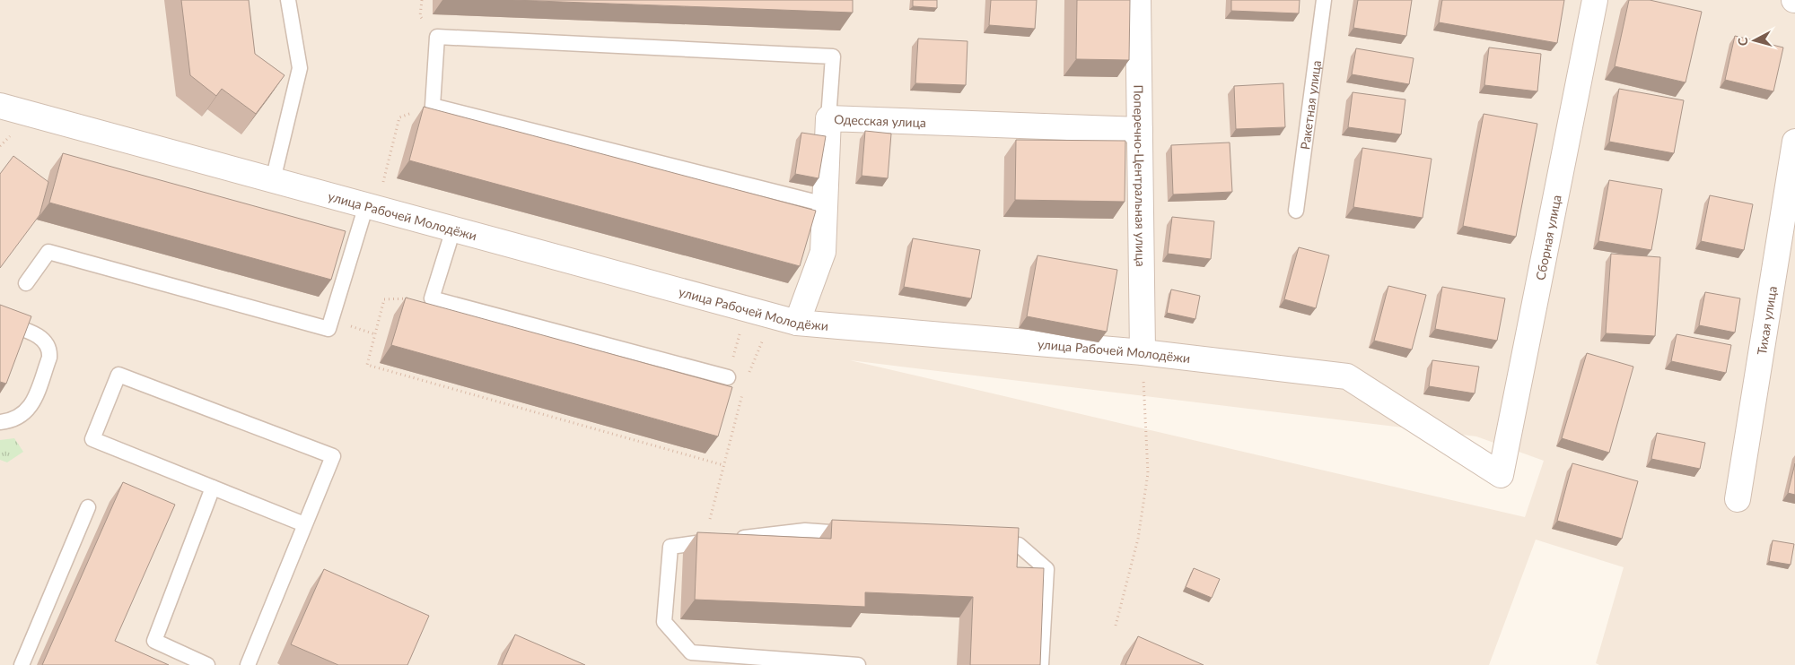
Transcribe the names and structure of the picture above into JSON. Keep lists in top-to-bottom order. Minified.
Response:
{"streets":{"street":["Одесская улица","Поперечно-Центральная улица","улица Рабочей Молодёжи","Сборная улица","Тихая улица"],"lane":["Ракетная улица"]},"crossings":[["Одесская улица","Поперечно-Центральная улица"],["Одесская улица","улица Рабочей Молодёжи"],["Поперечно-Центральная улица","улица Рабочей Молодёжи"],["улица Рабочей Молодёжи","Сборная улица"]],"north":"left"}
